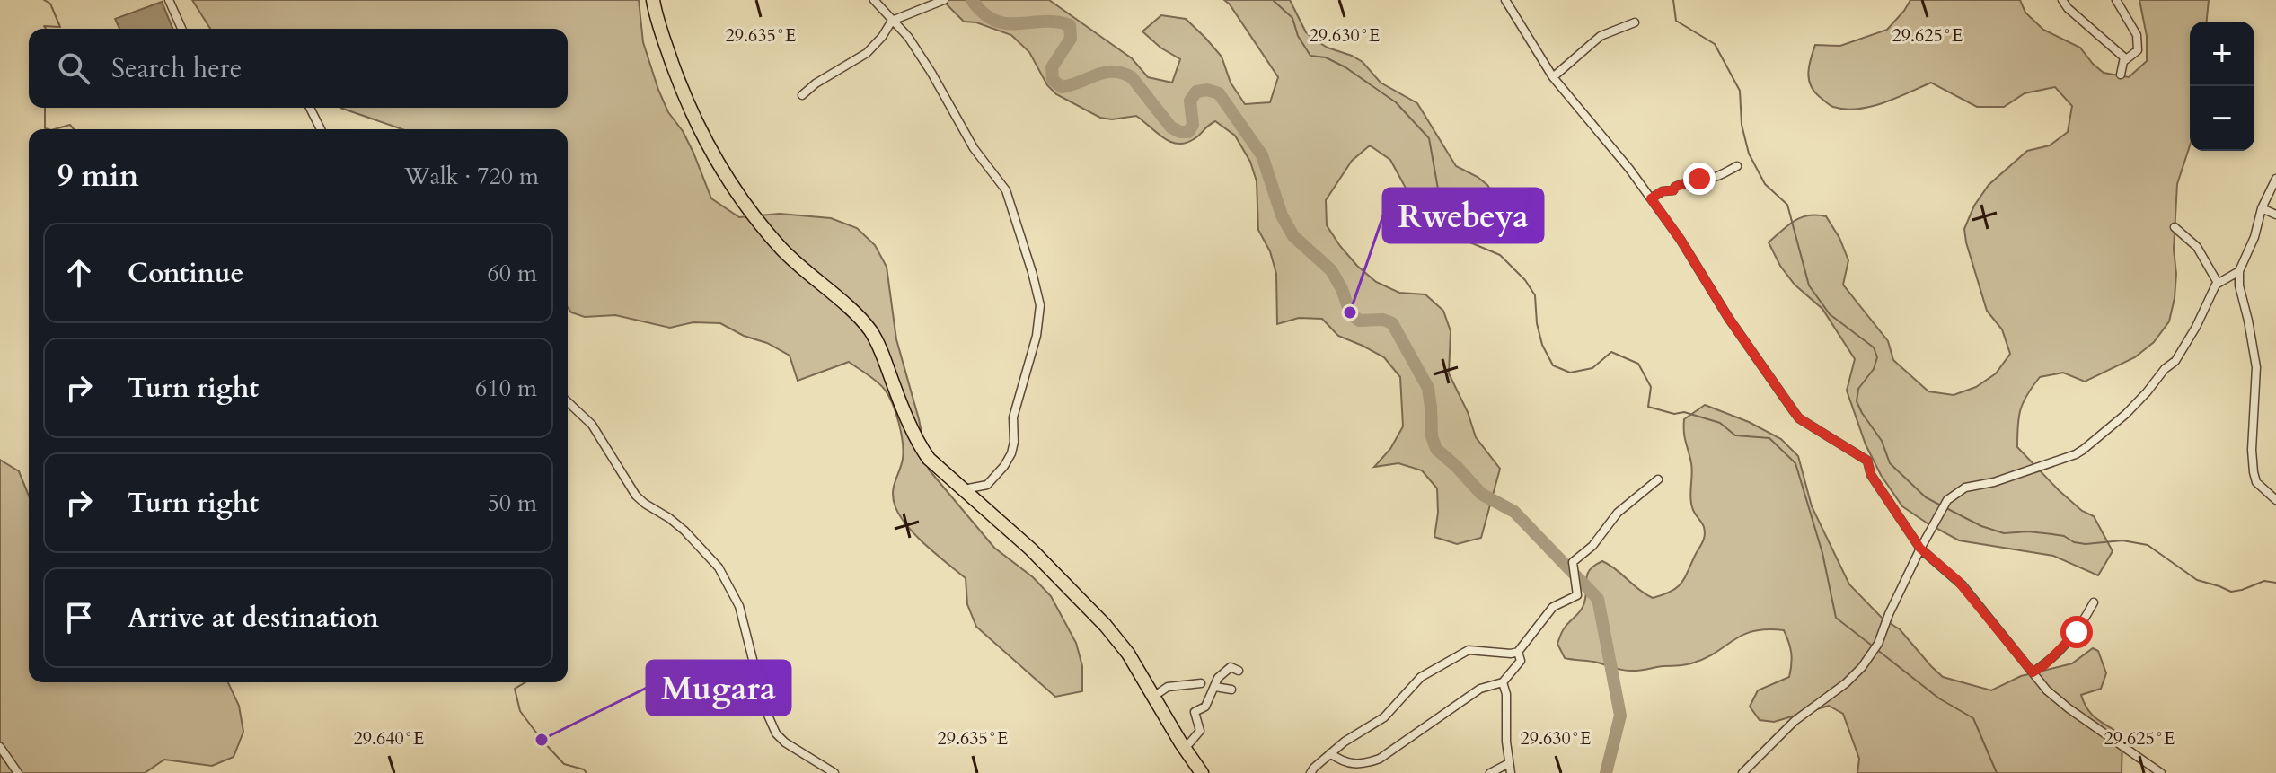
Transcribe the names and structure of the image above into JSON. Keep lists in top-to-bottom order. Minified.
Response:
{"places":["Rwebeya","Mugara"],"page":{"map_buttons":["+","−"],"search":"Search here","heading":["9 min","Walk · 720 m"],"list":[["Continue","60 m"],["Turn right","610 m"],["Turn right","50 m"],"Arrive at destination"]},"coordinates":["29.635°E","29.630°E","29.625°E","29.640°E"]}
